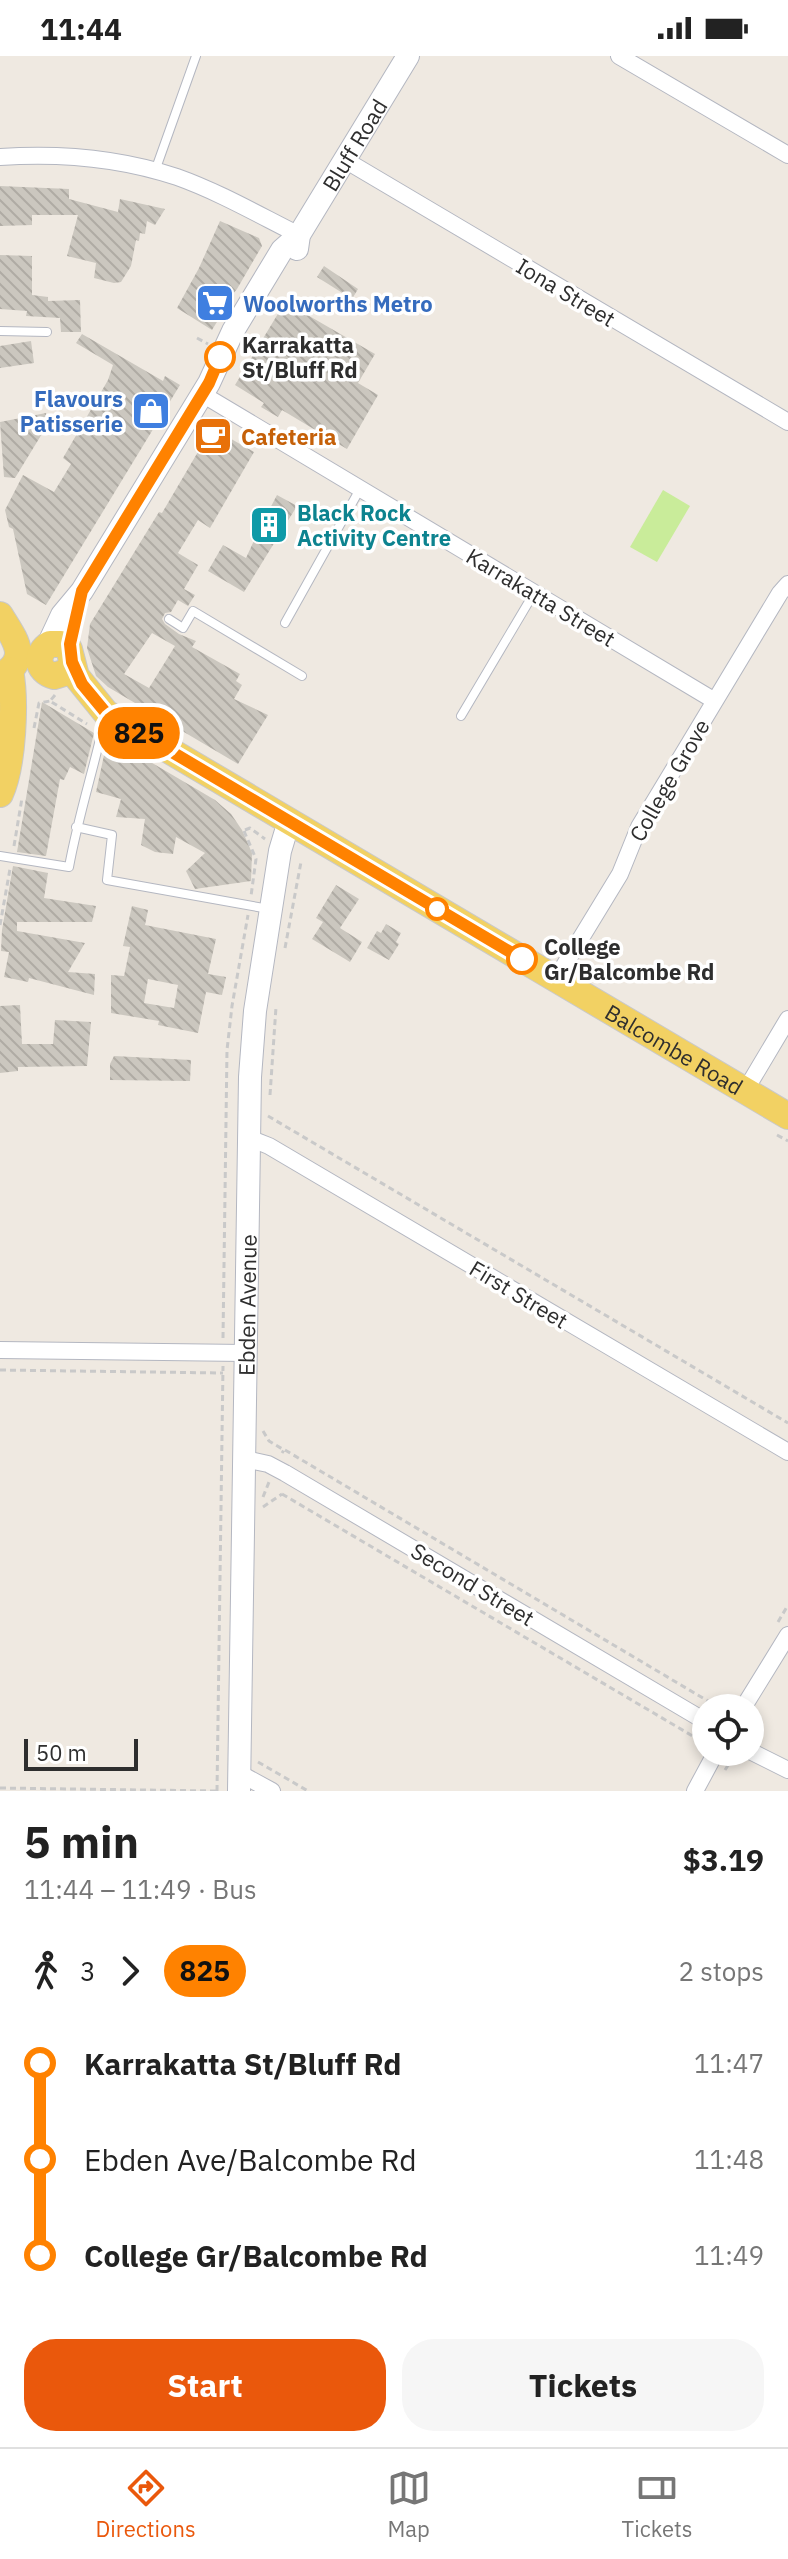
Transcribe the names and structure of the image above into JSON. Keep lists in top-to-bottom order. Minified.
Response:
{"streets":{"main road":["Balcombe Road"],"street":["Bluff Road","Iona Street","Karrakatta Street","College Grove","First Street","Ebden Avenue","Second Street"]},"crossings":[["Bluff Road","Iona Street"],["Bluff Road","Karrakatta Street"],["Bluff Road","Balcombe Road"],["Karrakatta Street","College Grove"],["College Grove","Balcombe Road"],["Balcombe Road","Ebden Avenue"],["First Street","Ebden Avenue"],["Ebden Avenue","Second Street"]],"places":{"supermarket":["Woolworths Metro"],"other":["Karrakatta St/Bluff Rd","College Gr/Balcombe Rd"],"shop":["Flavours Patisserie"],"cafe":["Cafeteria"],"building":["Black Rock Activity Centre"]},"lines":["bus line 825"],"scale_bar":"50 m","page":{"status":"11:44","on_map":"825","scale":"50 m","heading":["5 min","11:44 – 11:49 · Bus","$3.19"],"legs":["3","825","2 stops"],"list":[{"name":"Karrakatta St/Bluff Rd","value":"11:47"},{"name":"Ebden Ave/Balcombe Rd","value":"11:48"},{"name":"College Gr/Balcombe Rd","value":"11:49"}],"buttons":["Start","Tickets"],"tabs":["Directions","Map","Tickets"]}}
